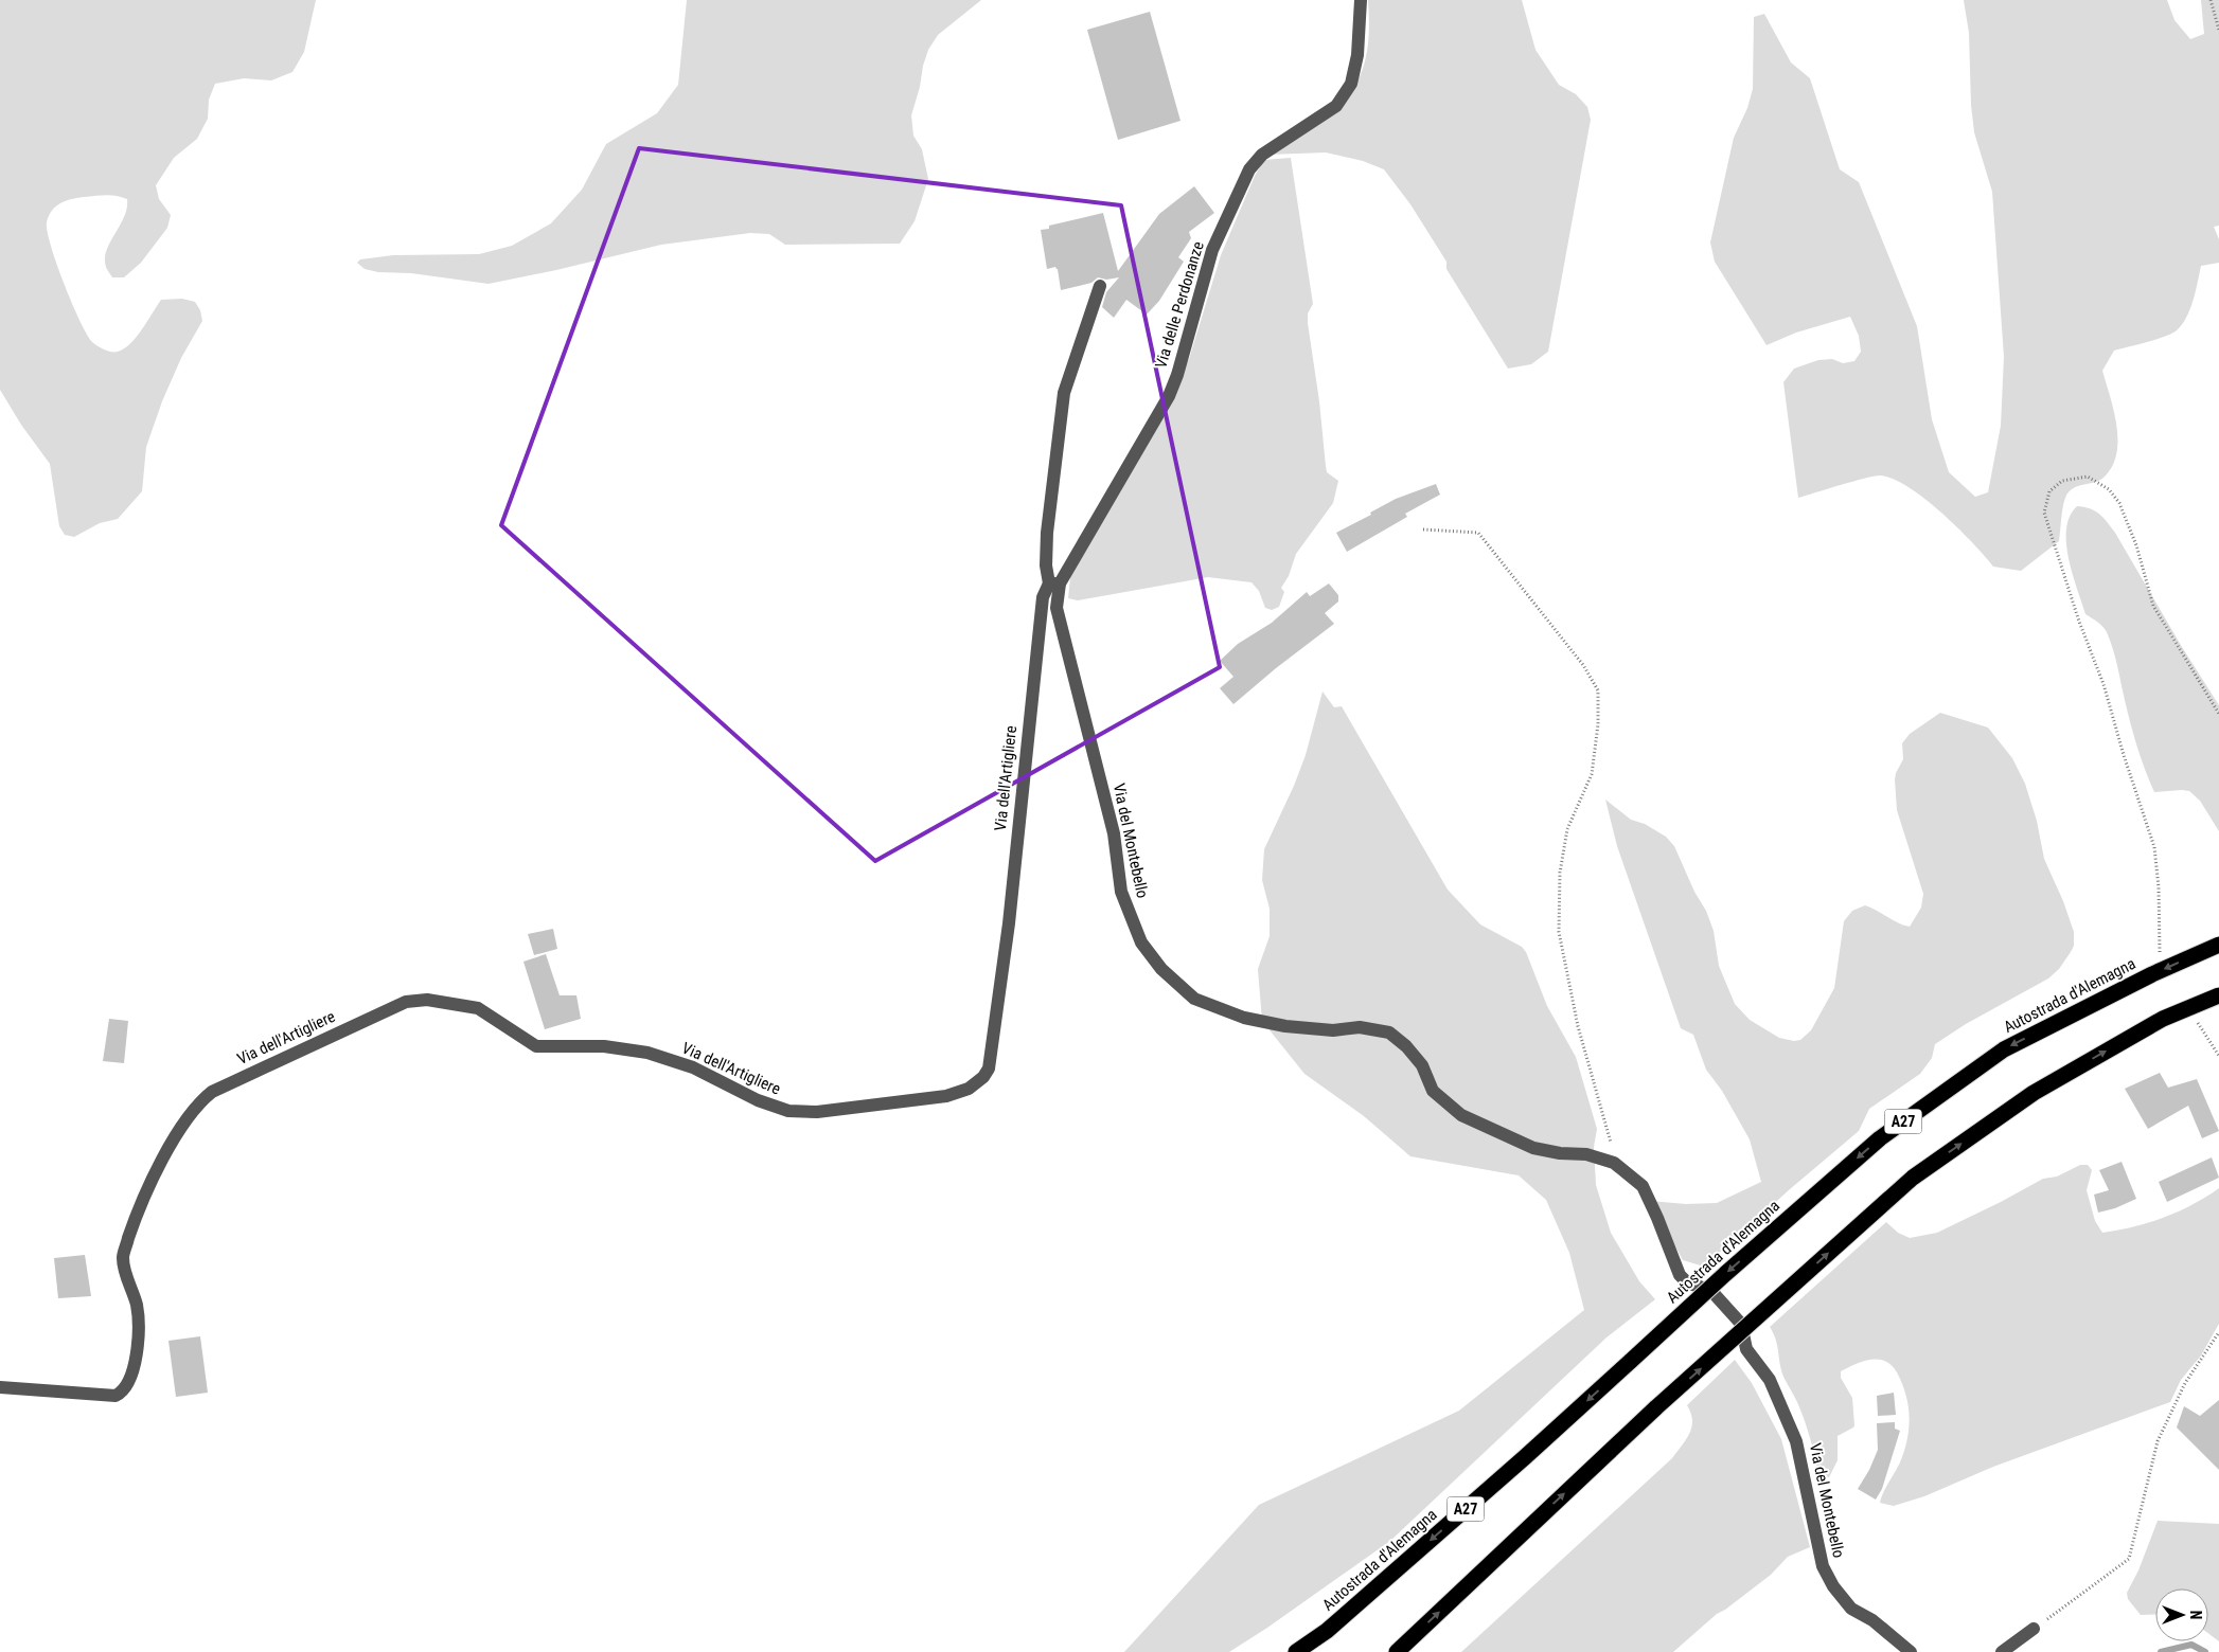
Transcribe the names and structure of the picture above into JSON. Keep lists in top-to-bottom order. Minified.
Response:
{"streets":{"highway":["Autostrada d'Alemagna","A27"],"street":["Via delle Perdonanze","Via dell'Artigliere","Via del Montebello"]},"crossings":[["Via delle Perdonanze","Via dell'Artigliere"],["Via delle Perdonanze","Via del Montebello"],["Via dell'Artigliere","Via del Montebello"]],"north":"right"}
